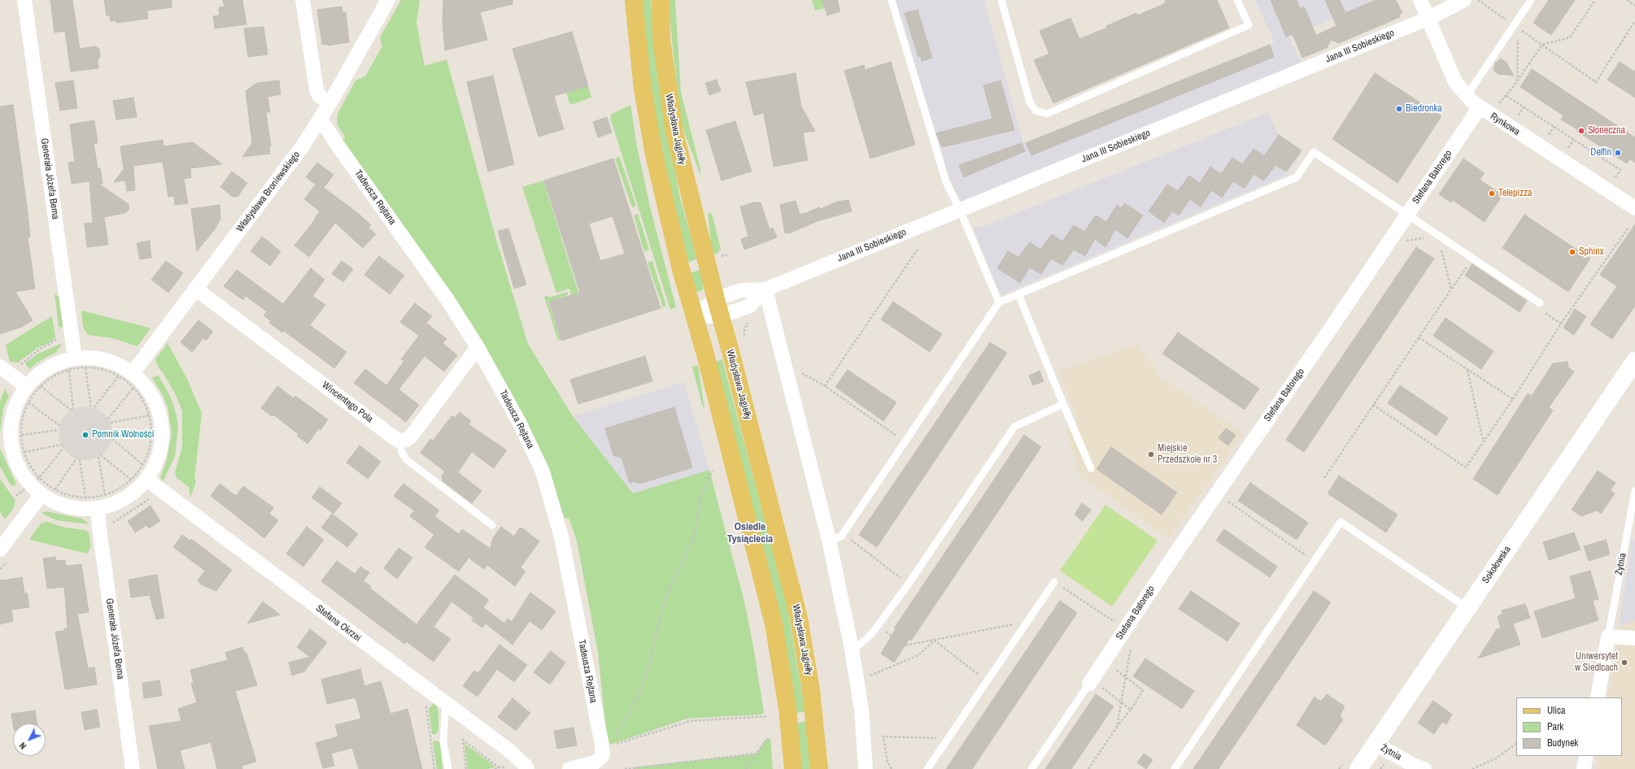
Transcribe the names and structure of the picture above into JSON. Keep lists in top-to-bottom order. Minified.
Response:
{"streets":{"main road":["Władysława Jagiełły"],"street":["Jana III Sobieskiego","Rynkowa","Stefana Batorego","Generała Józefa Bema","Władysława Broniewskiego","Tadeusza Rejtana","Wincentego Pola","Żytnia","Sokołowska","Stefana Okrzei"]},"crossings":[["Jana III Sobieskiego","Rynkowa"],["Jana III Sobieskiego","Władysława Jagiełły"],["Rynkowa","Stefana Batorego"],["Władysława Broniewskiego","Tadeusza Rejtana"],["Władysława Broniewskiego","Wincentego Pola"],["Żytnia","Sokołowska"]],"districts":["Osiedle Tysiąclecia"],"places":["Biedronka","Słoneczna","Delfin","Telepizza","Sphinx","Pomnik Wolności","Miejskie Przedszkole nr 3","Uniwersytet w Siedlcach"],"legend":["Ulica","Park","Budynek"],"north":"bottom left"}
